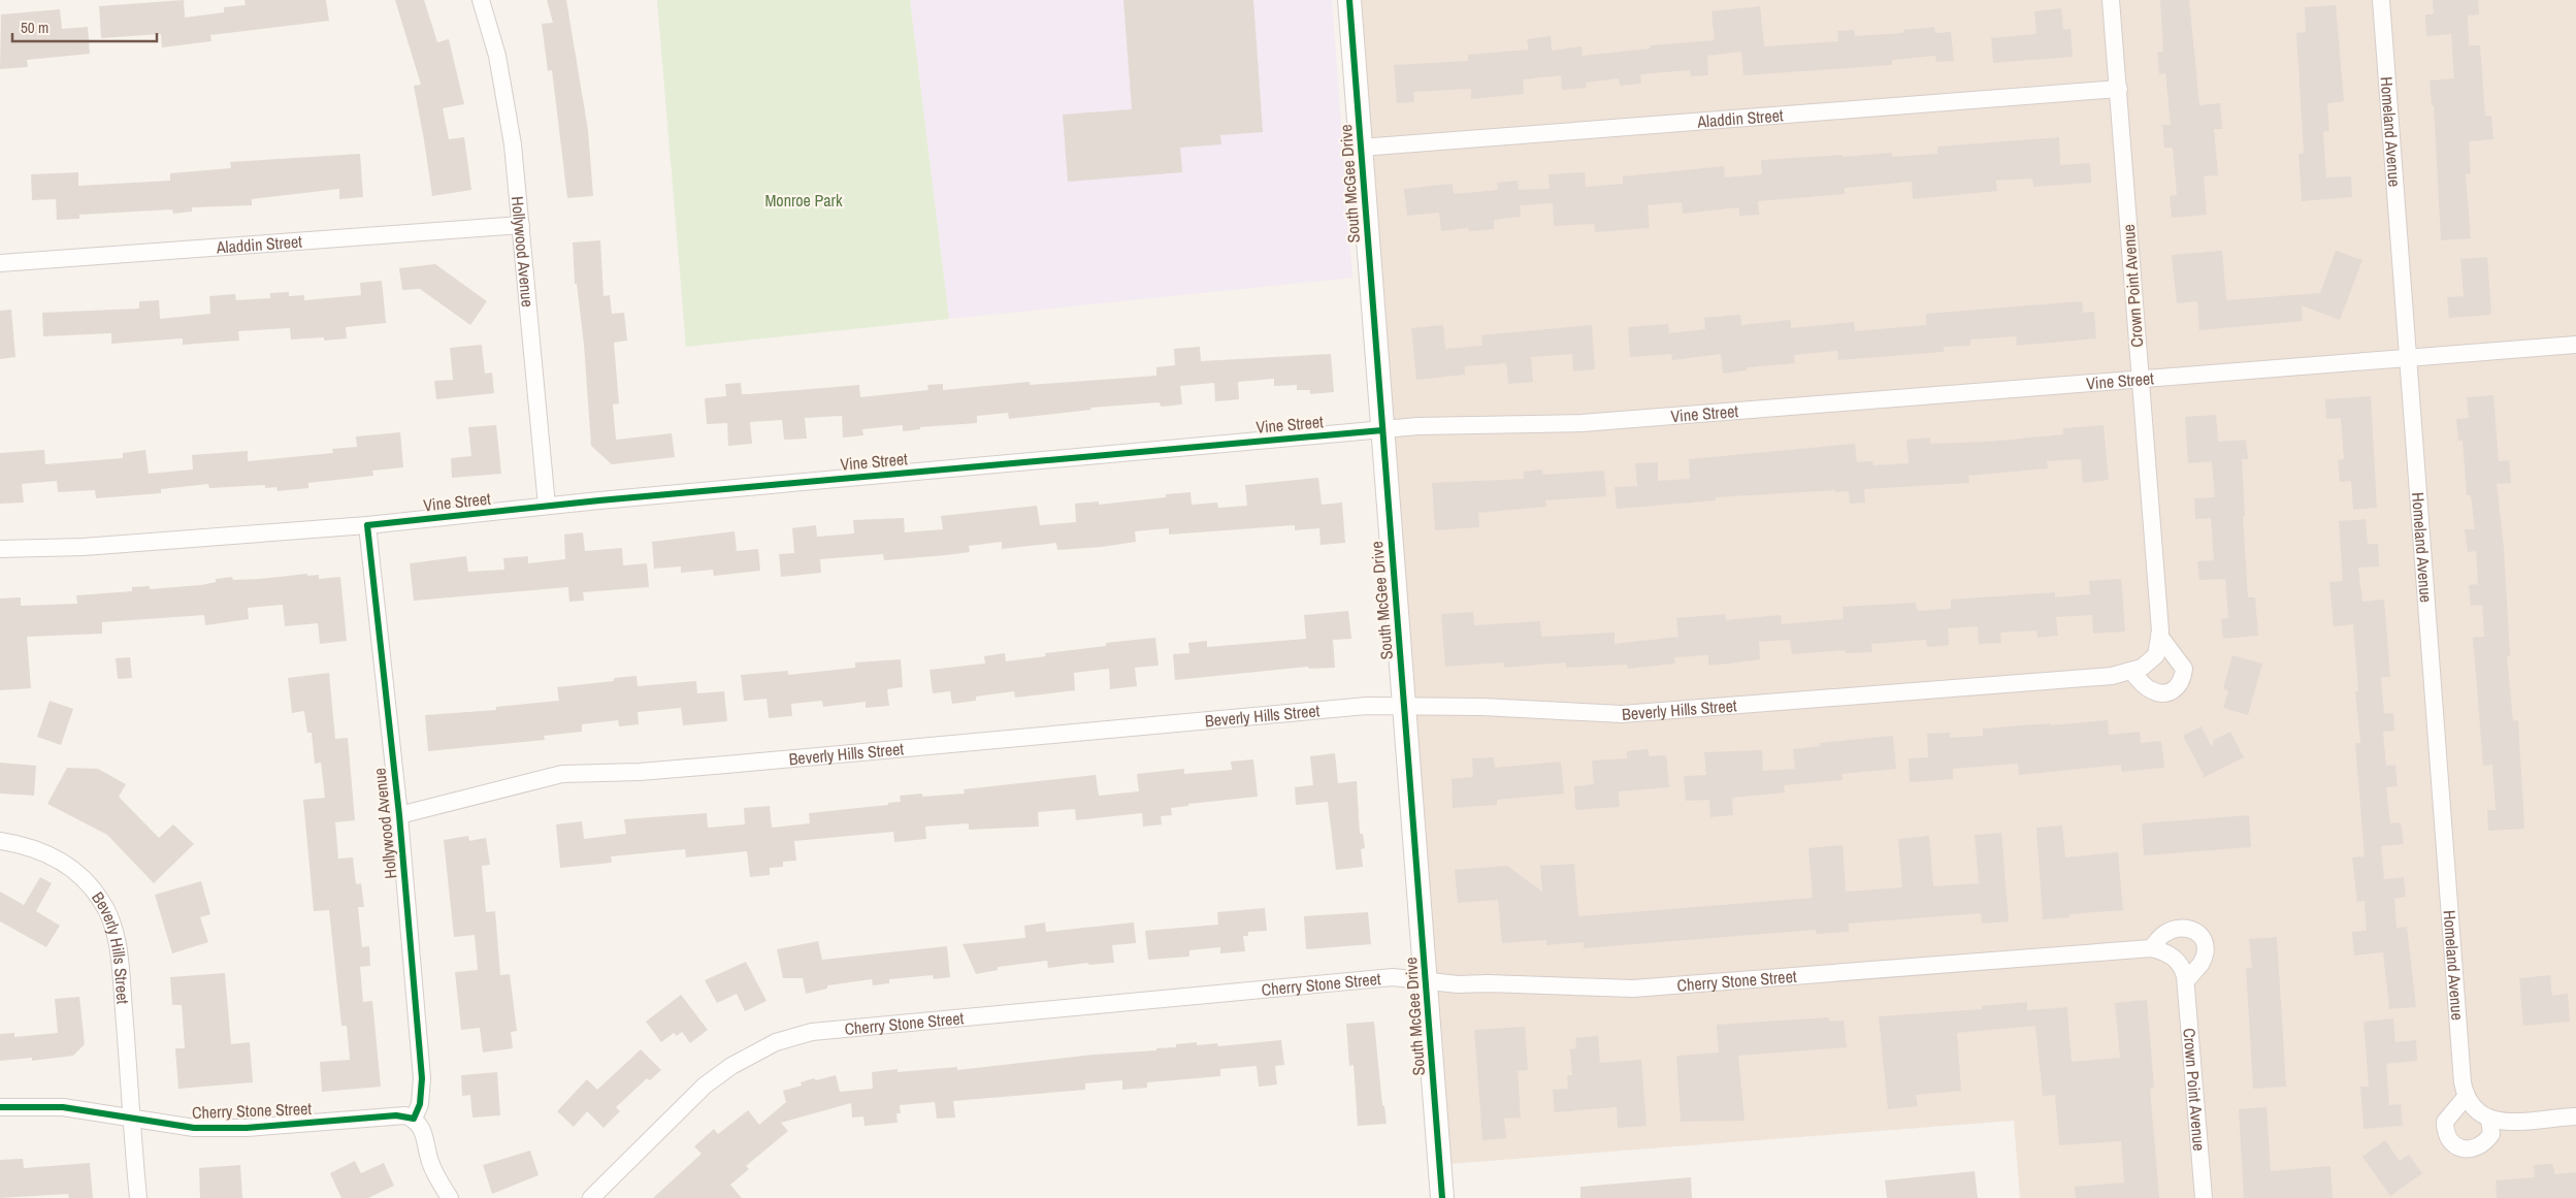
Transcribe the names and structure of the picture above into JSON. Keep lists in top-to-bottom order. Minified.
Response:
{"streets":{"street":["Aladdin Street","Homeland Avenue","South McGee Drive","Hollywood Avenue","Crown Point Avenue","Vine Street","Beverly Hills Street","Cherry Stone Street"]},"crossings":[["Aladdin Street","South McGee Drive"],["Aladdin Street","Hollywood Avenue"],["Aladdin Street","Crown Point Avenue"],["Homeland Avenue","Vine Street"],["South McGee Drive","Vine Street"],["South McGee Drive","Beverly Hills Street"],["South McGee Drive","Cherry Stone Street"],["Hollywood Avenue","Vine Street"],["Hollywood Avenue","Beverly Hills Street"],["Hollywood Avenue","Cherry Stone Street"],["Crown Point Avenue","Vine Street"],["Crown Point Avenue","Beverly Hills Street"],["Crown Point Avenue","Cherry Stone Street"],["Beverly Hills Street","Cherry Stone Street"]],"parks":["Monroe Park"],"scale_bar":"50 m"}
